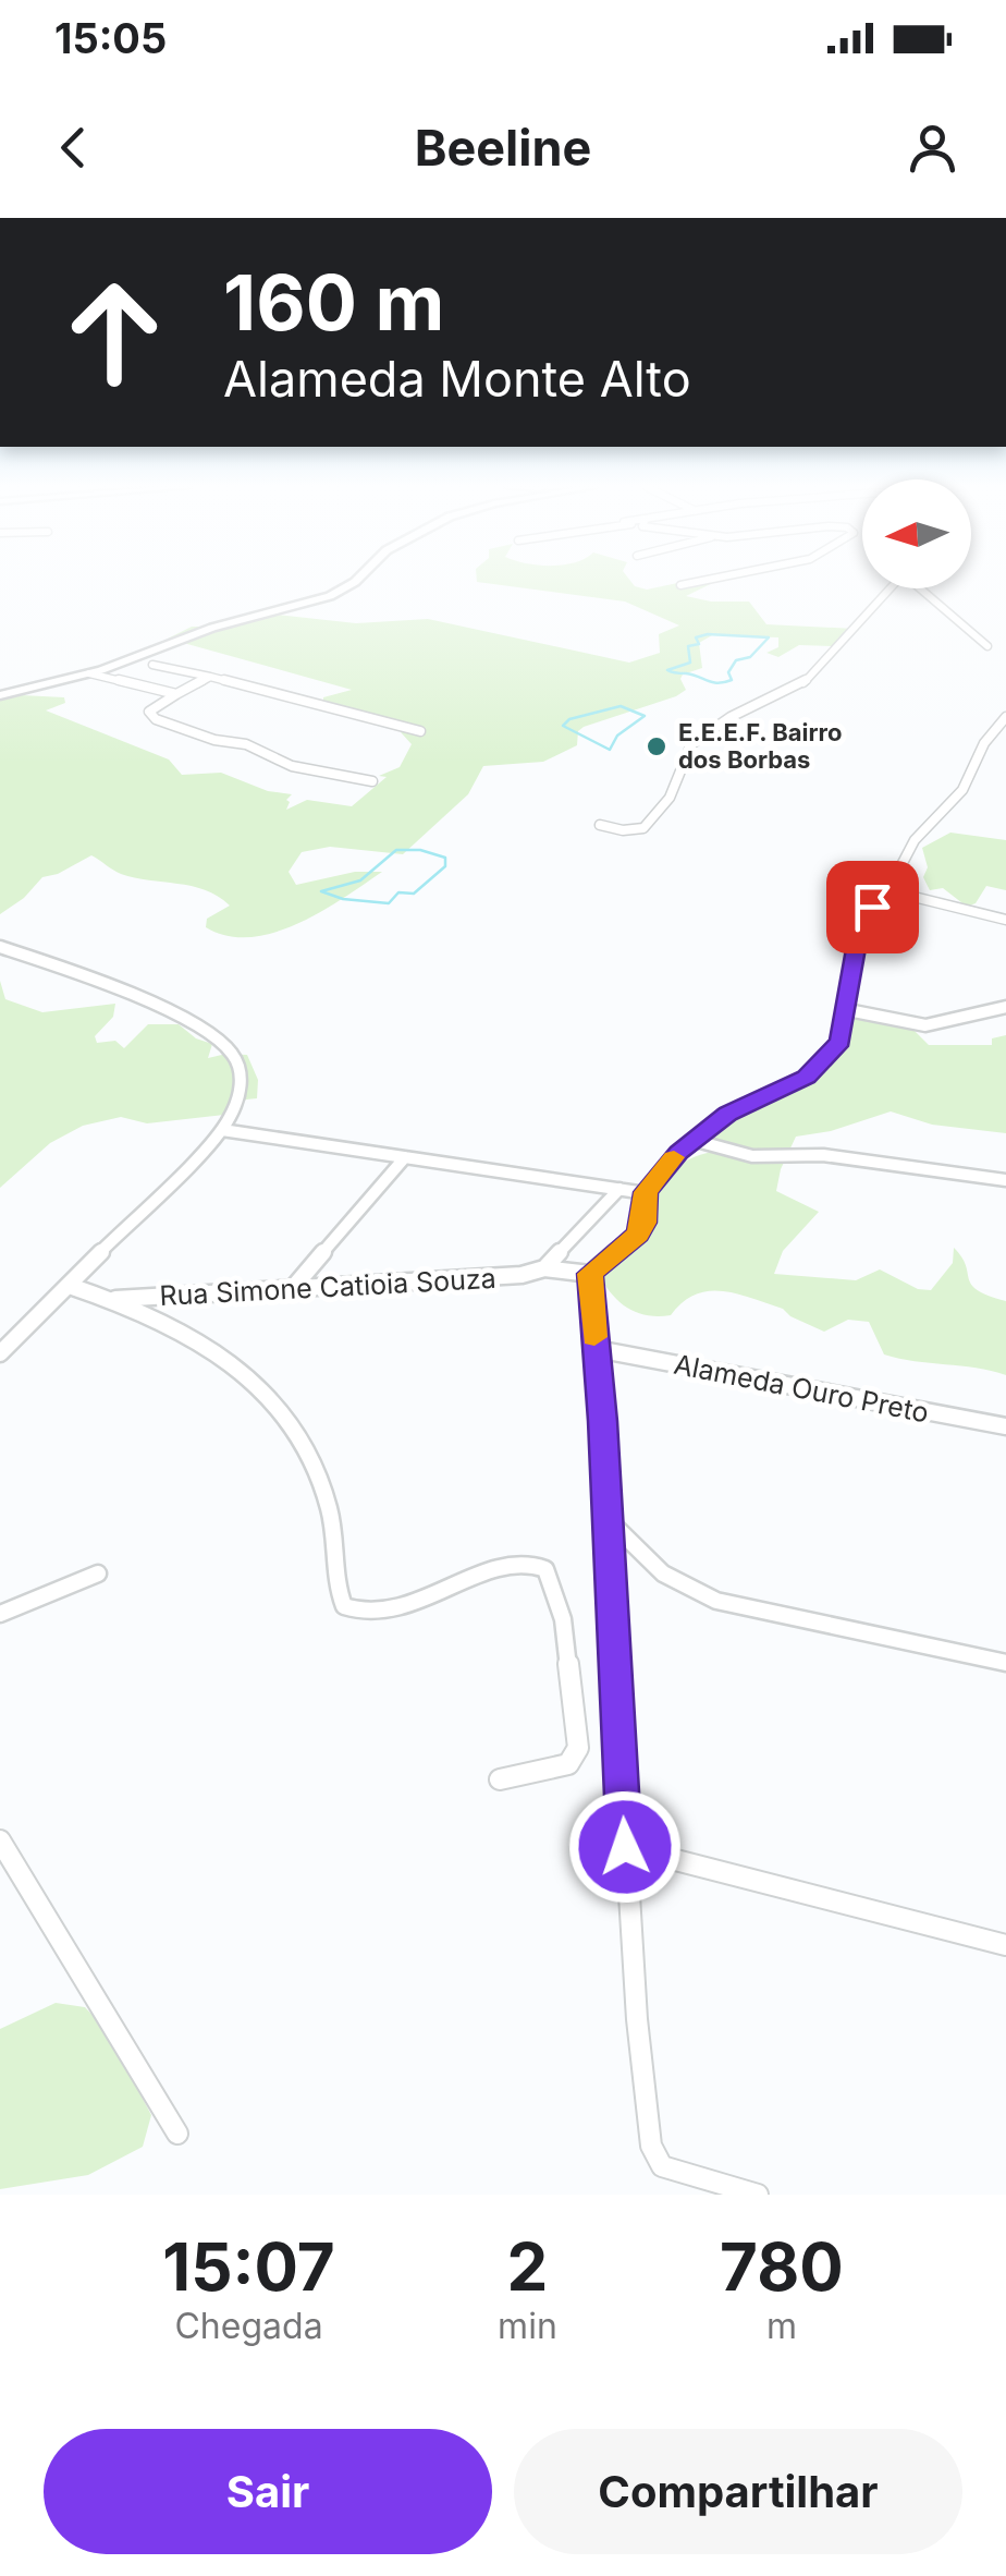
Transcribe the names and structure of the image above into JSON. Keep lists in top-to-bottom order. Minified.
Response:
{"streets":{"street":["Rua Simone Catioia Souza","Alameda Ouro Preto"]},"places":["E.E.E.F. Bairro dos Borbas"],"north":"left","page":{"status":"15:05","header":"Beeline","turn":["160 m","Alameda Monte Alto"],"eta":["15:07","Chegada","2","min","780","m"],"buttons":["Sair","Compartilhar"]}}
